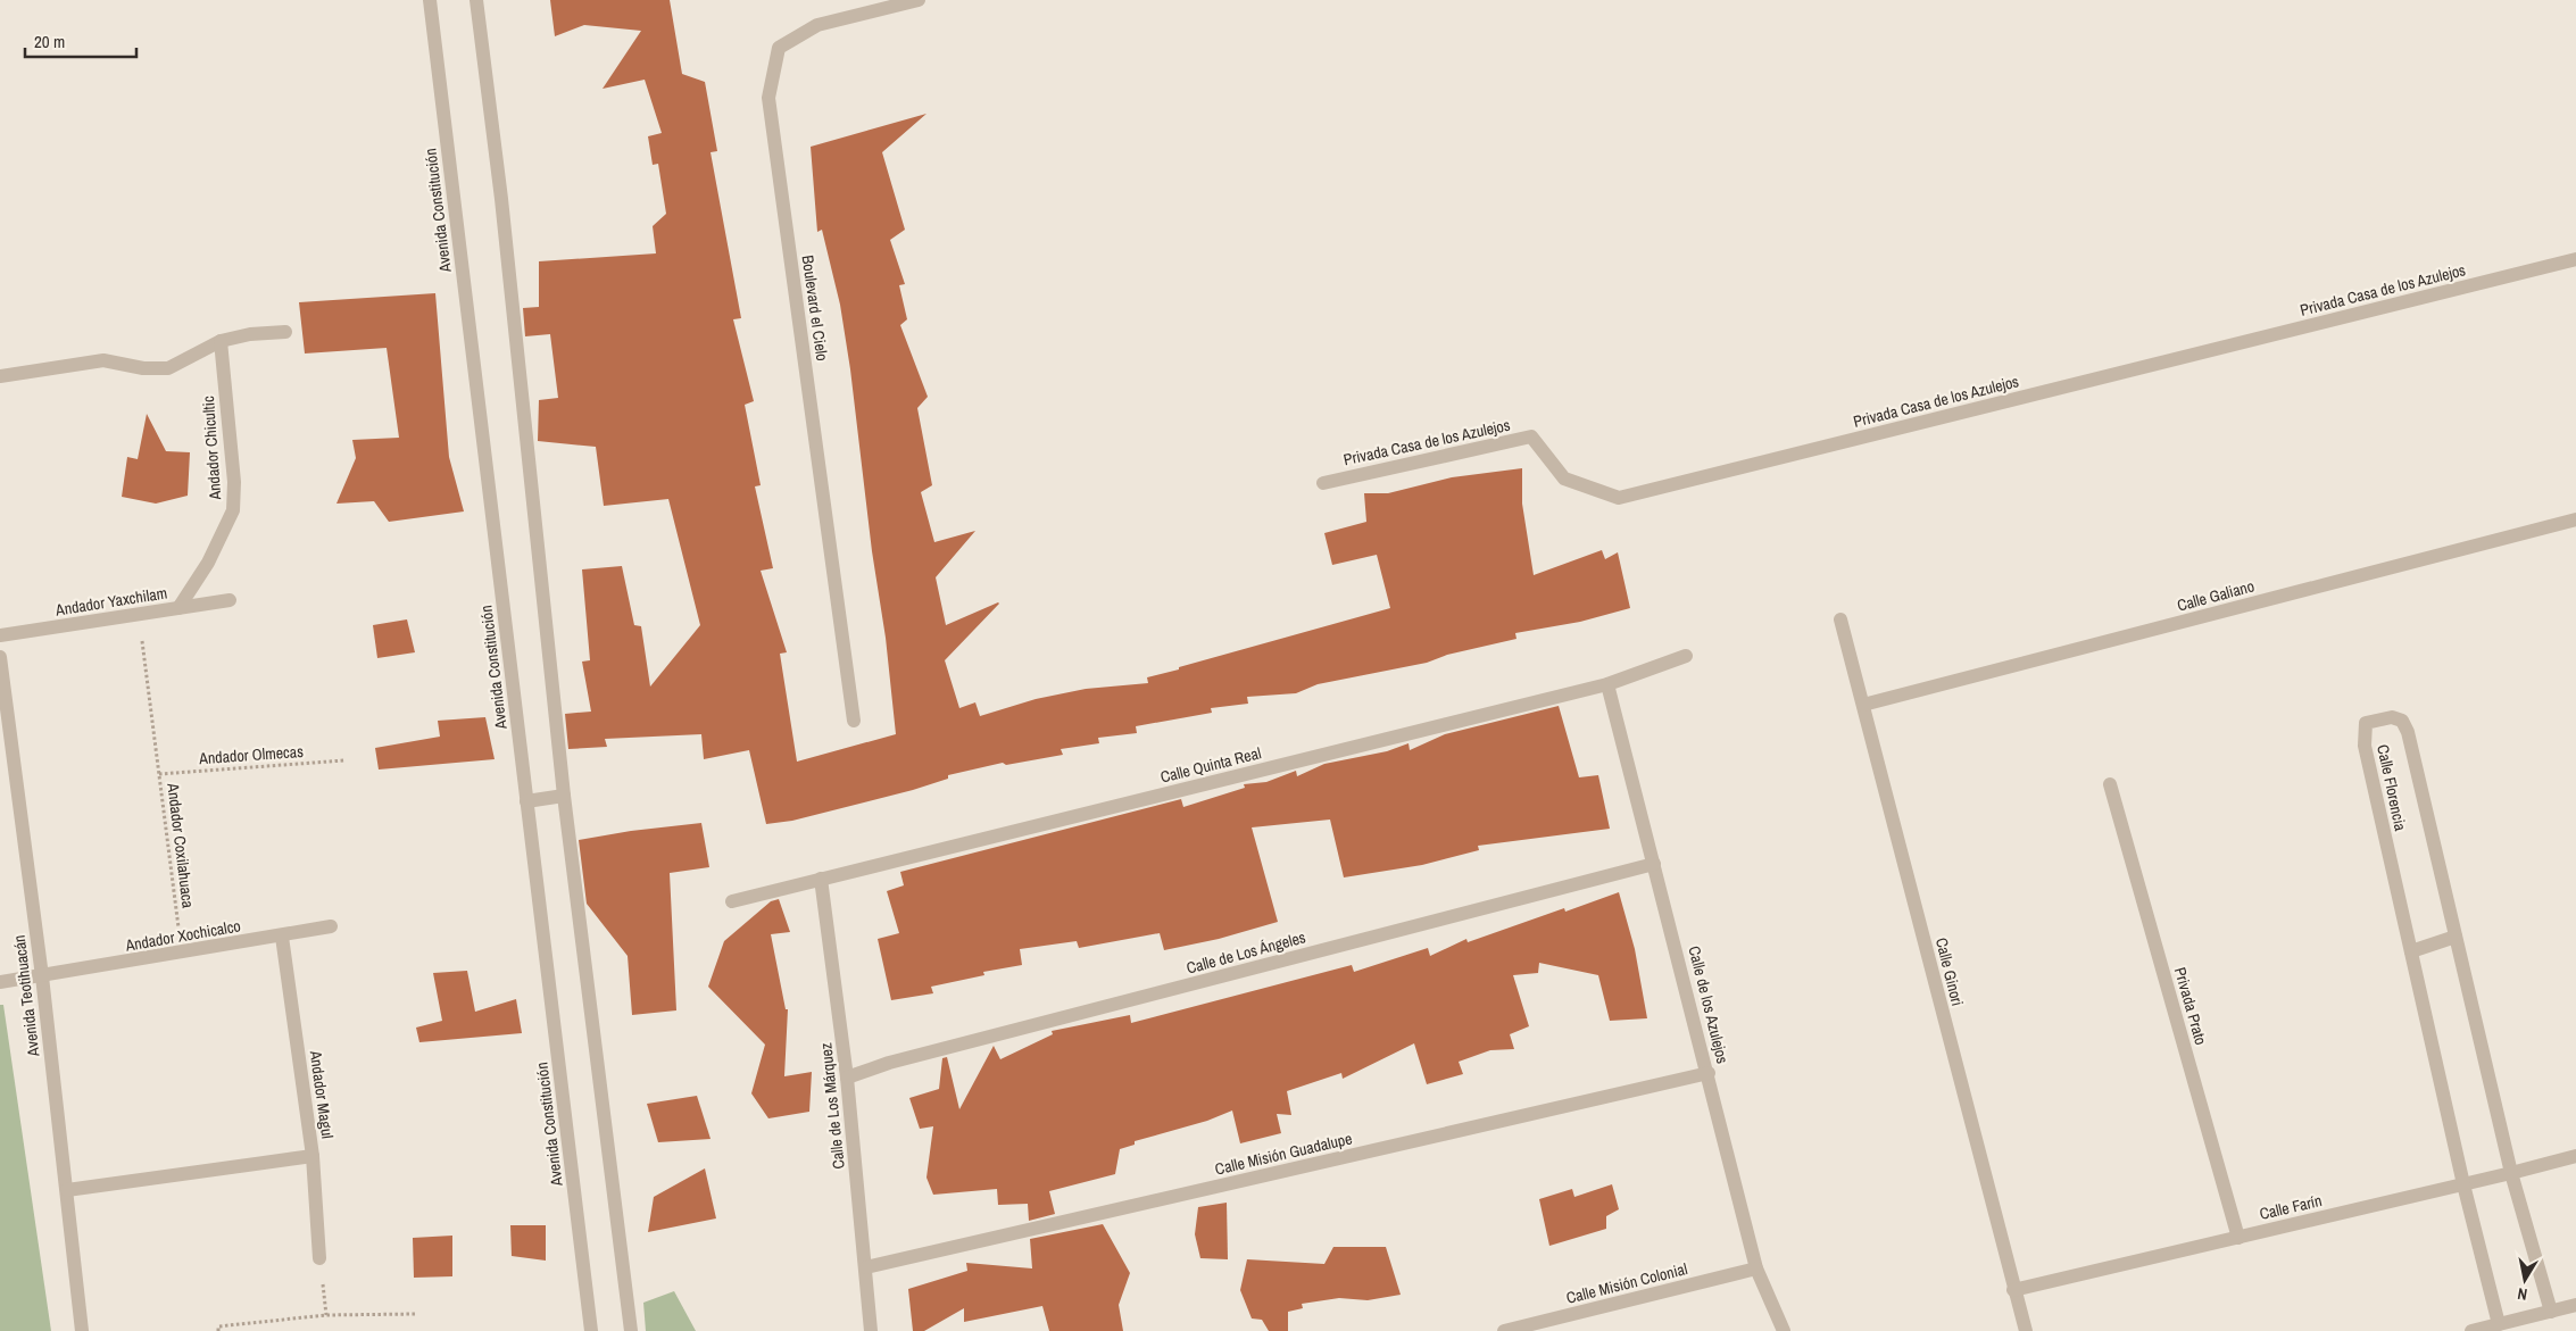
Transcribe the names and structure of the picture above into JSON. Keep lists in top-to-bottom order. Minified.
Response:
{"streets":{"street":["Avenida Constitución","Privada Casa de los Azulejos","Boulevard el Cielo","Andador Chicultic","Calle Galiano","Andador Yaxchilam","Calle Quinta Real","Calle Florencia","Andador Xochicalco","Calle de Los Ángeles","Calle Ginori","Avenida Teotihuacán","Calle de los Azulejos","Privada Prato","Andador Magul","Calle de Los Márquez","Calle Misión Guadalupe","Calle Farín","Calle Misión Colonial"],"path":["Andador Olmecas","Andador Coxilahuaca"]},"crossings":[["Andador Chicultic","Andador Yaxchilam"],["Calle Galiano","Calle Ginori"],["Andador Olmecas","Andador Coxilahuaca"],["Calle Quinta Real","Calle de los Azulejos"],["Calle Quinta Real","Calle de Los Márquez"],["Calle Florencia","Calle Farín"],["Andador Coxilahuaca","Andador Xochicalco"],["Andador Xochicalco","Avenida Teotihuacán"],["Andador Xochicalco","Andador Magul"],["Calle de Los Ángeles","Calle de los Azulejos"],["Calle de Los Ángeles","Calle de Los Márquez"],["Calle Ginori","Calle Farín"],["Calle de los Azulejos","Calle Misión Guadalupe"],["Calle de los Azulejos","Calle Misión Colonial"],["Privada Prato","Calle Farín"],["Calle de Los Márquez","Calle Misión Guadalupe"]],"scale_bar":"20 m","north":"bottom"}
